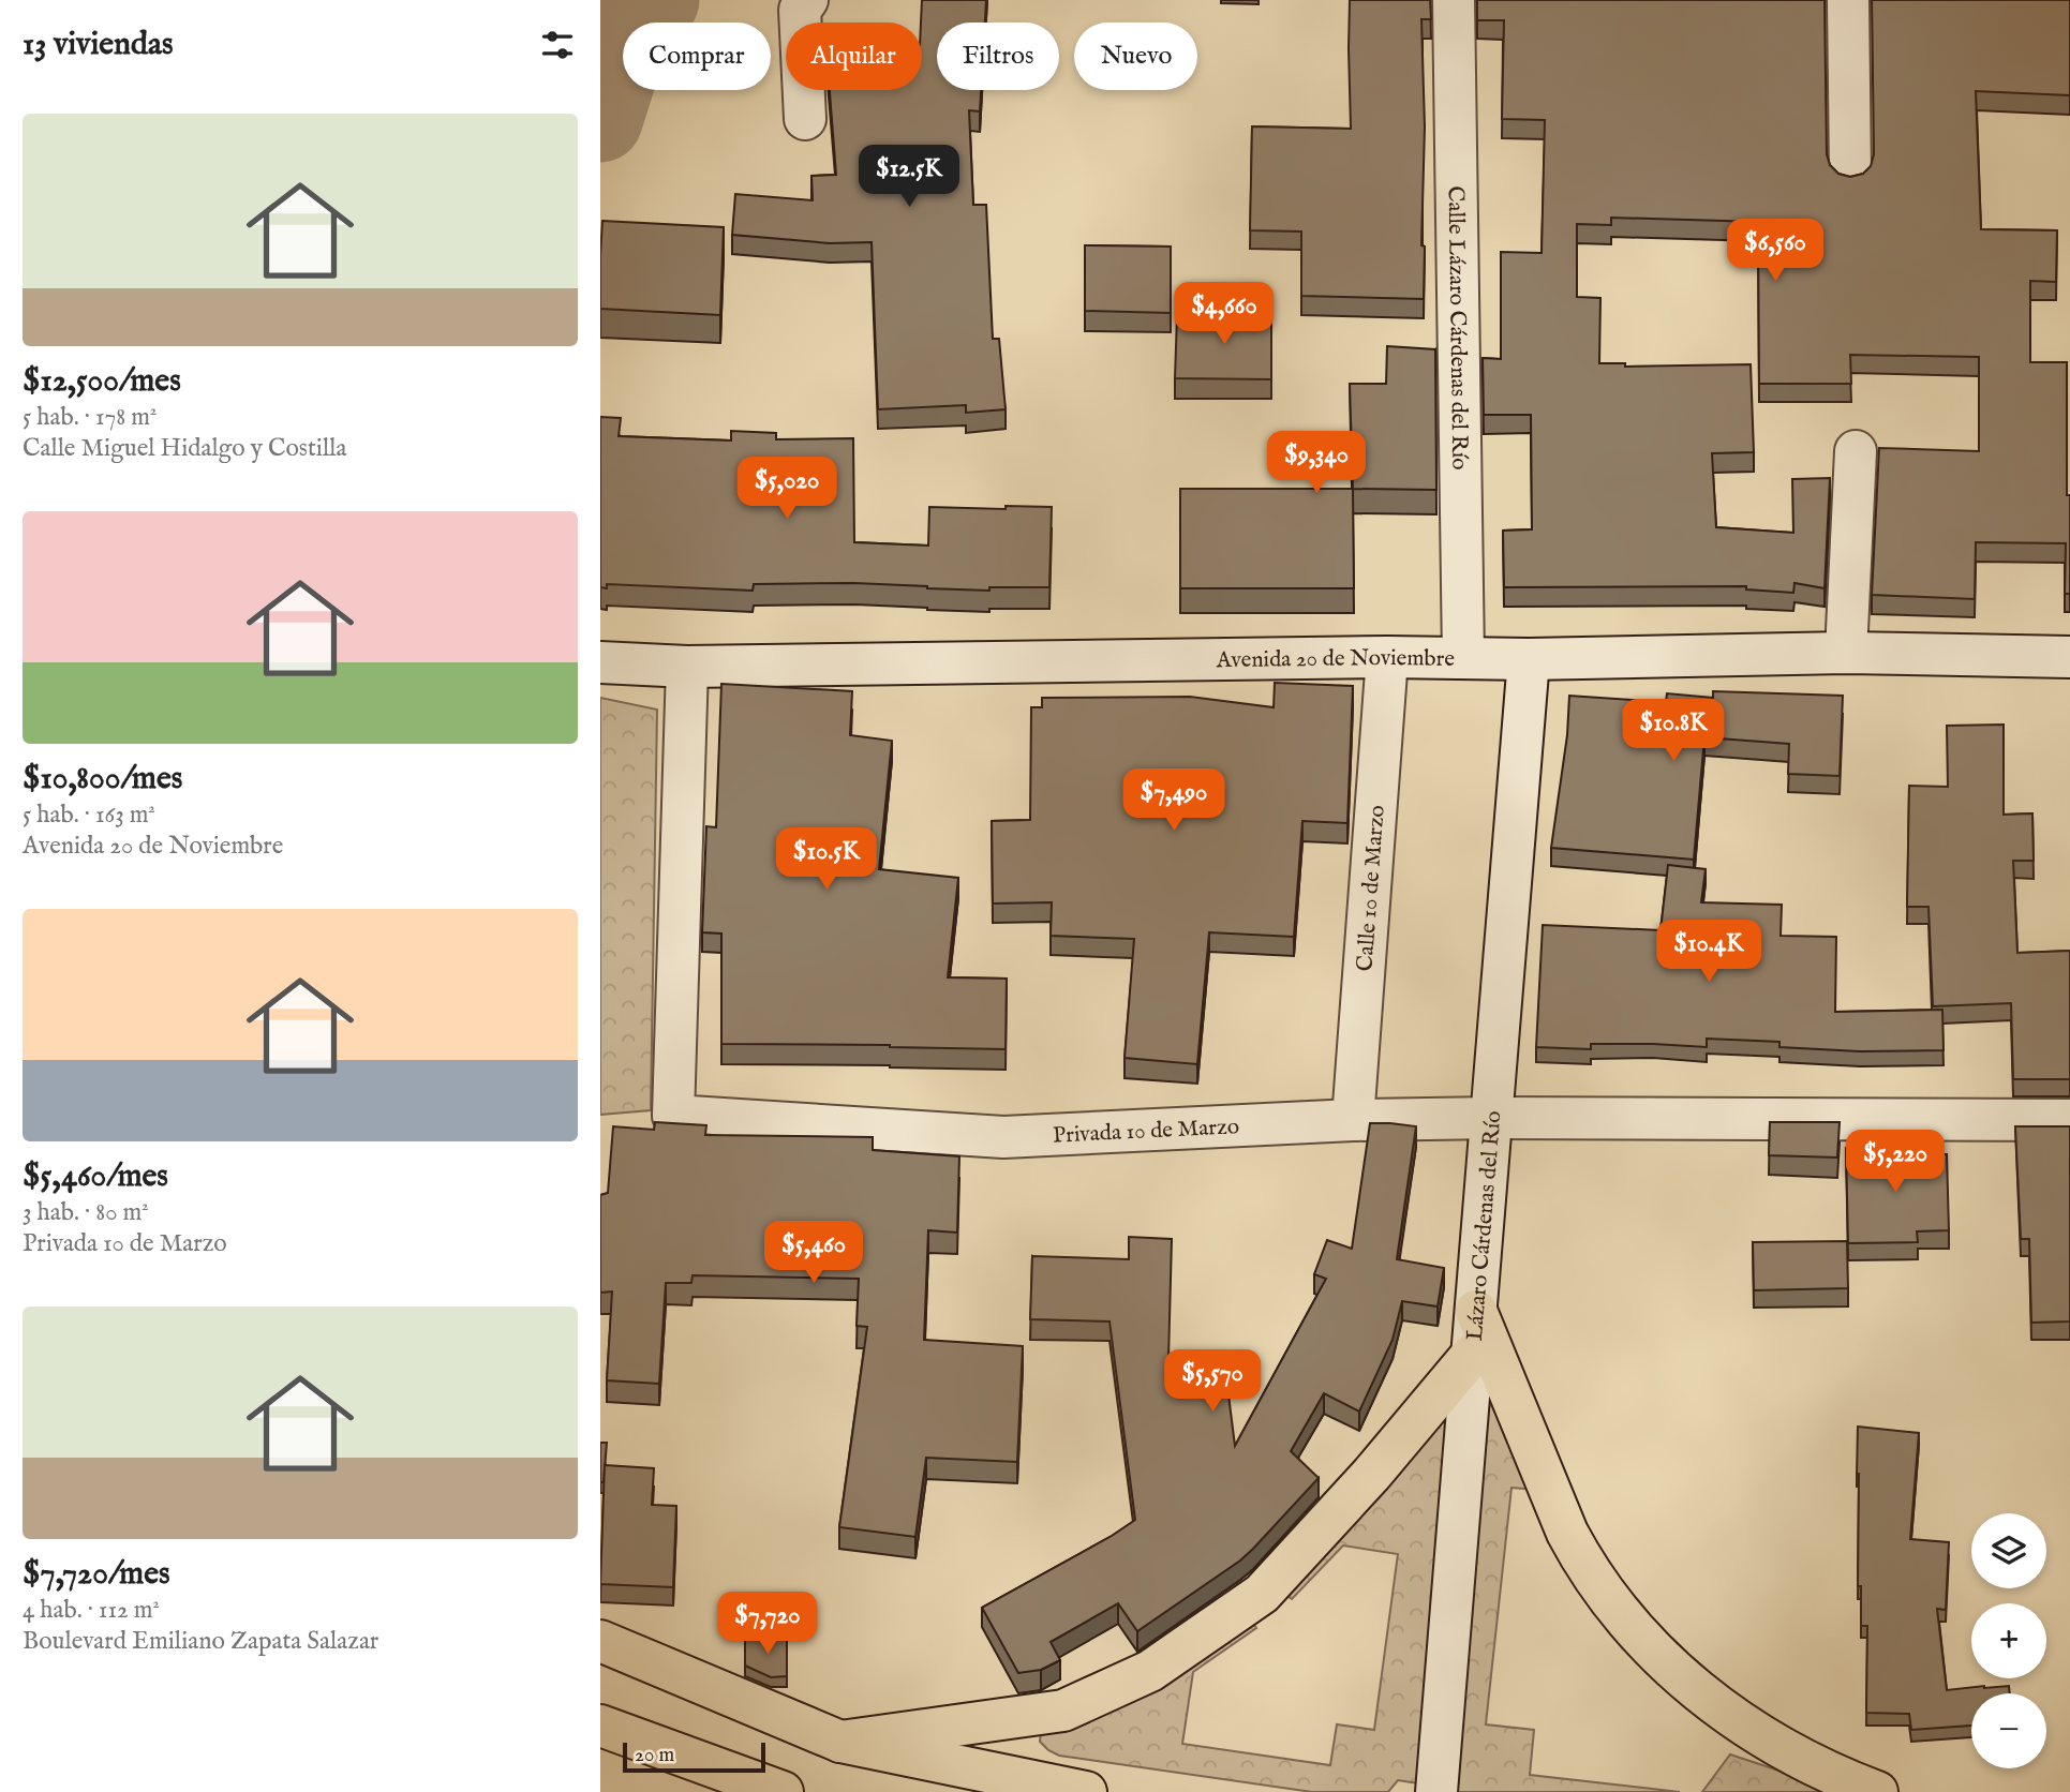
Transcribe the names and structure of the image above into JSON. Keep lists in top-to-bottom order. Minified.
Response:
{"streets":{"street":["Calle Lázaro Cárdenas del Río","Avenida 20 de Noviembre","Calle 10 de Marzo","Privada 10 de Marzo","Lázaro Cárdenas del Río"]},"crossings":[["Calle Lázaro Cárdenas del Río","Avenida 20 de Noviembre"],["Avenida 20 de Noviembre","Calle 10 de Marzo"],["Avenida 20 de Noviembre","Privada 10 de Marzo"],["Avenida 20 de Noviembre","Lázaro Cárdenas del Río"],["Calle 10 de Marzo","Privada 10 de Marzo"],["Privada 10 de Marzo","Lázaro Cárdenas del Río"]],"scale_bar":"20 m","page":{"heading":"13 viviendas","chip":["Comprar","Alquilar","Filtros","Nuevo"],"list":[{"name":"$12,500/mes","note":"5 hab. · 178 m² · Calle Miguel Hidalgo y Costilla"},{"name":"$10,800/mes","note":"5 hab. · 163 m² · Avenida 20 de Noviembre"},{"name":"$5,460/mes","note":"3 hab. · 80 m² · Privada 10 de Marzo"},{"name":"$7,720/mes","note":"4 hab. · 112 m² · Boulevard Emiliano Zapata Salazar"}],"price":["$12.5K","$6,560","$4,660","$9,340","$5,020","$10.8K","$7,490","$10.5K","$10.4K","$5,220","$5,460","$5,570","$7,720"],"map_buttons":["+","−"],"scale":"20 m"}}
